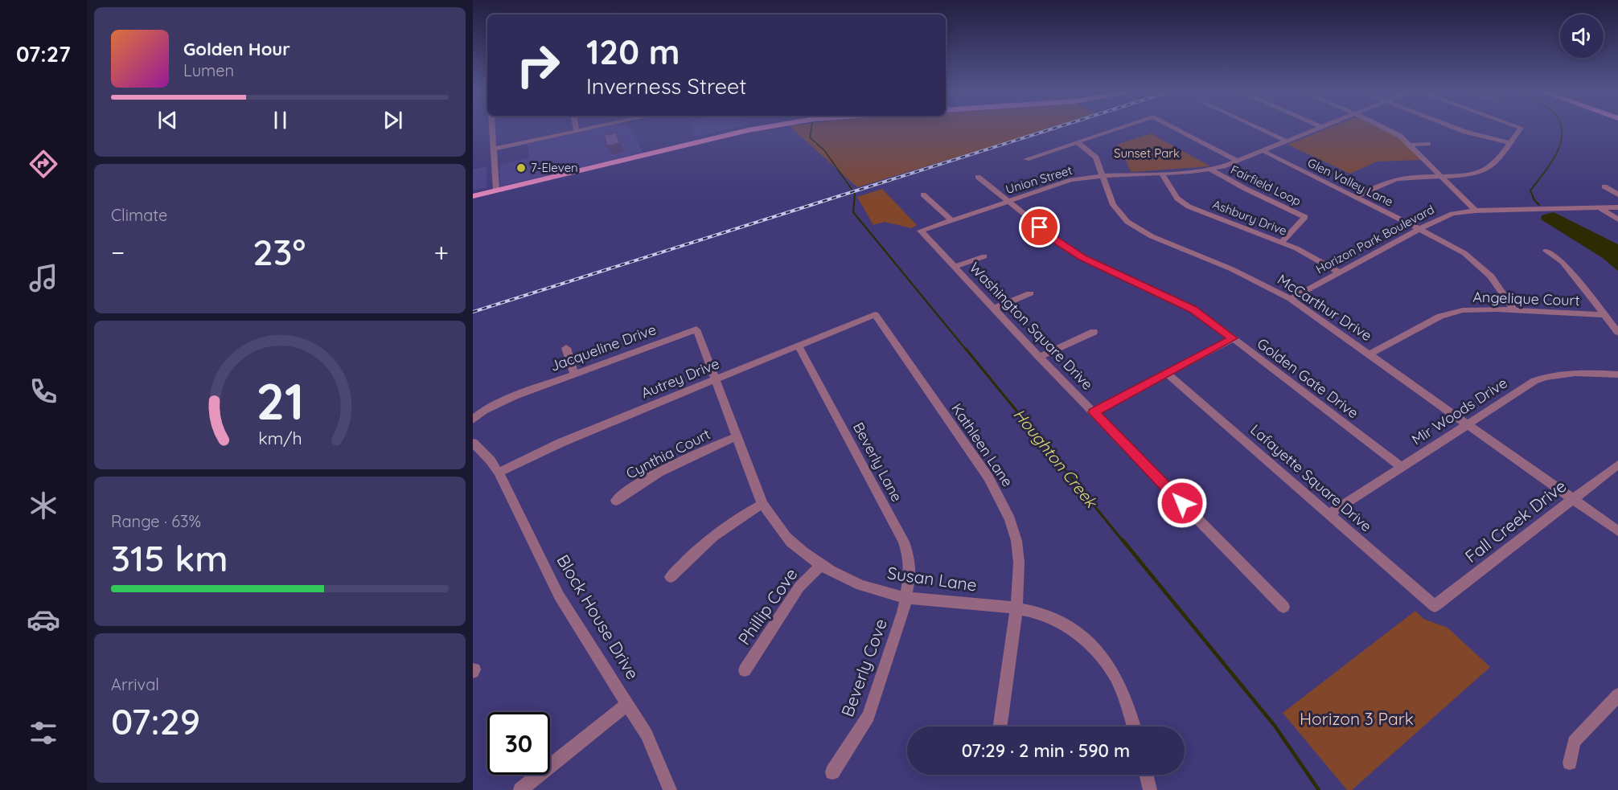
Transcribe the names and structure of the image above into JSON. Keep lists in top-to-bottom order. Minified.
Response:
{"streets":{"street":["Union Street","Glen Valley Lane","Fairfield Loop","Ashbury Drive","Horizon Park Boulevard","Angelique Court","McCarthur Drive","Washington Square Drive","Jacqueline Drive","Autrey Drive","Golden Gate Drive","Mir Woods Drive","Kathleen Lane","Cynthia Court","Beverly Lane","Lafayette Square Drive","Fall Creek Drive","Susan Lane","Phillip Cove","Block House Drive","Beverly Cove"]},"crossings":[["Union Street","Glen Valley Lane"],["Union Street","Fairfield Loop"],["Union Street","Ashbury Drive"],["Union Street","McCarthur Drive"],["Union Street","Washington Square Drive"],["Union Street","Golden Gate Drive"],["Glen Valley Lane","Horizon Park Boulevard"],["Glen Valley Lane","Angelique Court"],["Fairfield Loop","Ashbury Drive"],["Ashbury Drive","Horizon Park Boulevard"],["Horizon Park Boulevard","McCarthur Drive"],["Angelique Court","McCarthur Drive"],["McCarthur Drive","Mir Woods Drive"],["McCarthur Drive","Fall Creek Drive"],["Jacqueline Drive","Autrey Drive"],["Jacqueline Drive","Susan Lane"],["Autrey Drive","Kathleen Lane"],["Autrey Drive","Beverly Lane"],["Autrey Drive","Susan Lane"],["Autrey Drive","Block House Drive"],["Golden Gate Drive","Mir Woods Drive"],["Mir Woods Drive","Lafayette Square Drive"],["Kathleen Lane","Susan Lane"],["Cynthia Court","Susan Lane"],["Beverly Lane","Susan Lane"],["Beverly Lane","Beverly Cove"],["Lafayette Square Drive","Fall Creek Drive"],["Susan Lane","Phillip Cove"],["Susan Lane","Beverly Cove"]],"water":["Houghton Creek"],"parks":["Sunset Park","Horizon 3 Park"],"places":["7-Eleven"],"page":{"tabs":"07:27","turn":["120 m","Inverness Street"],"song":["Golden Hour","Lumen"],"tile":["Climate",["Range · 63%","315 km"],["Arrival","07:29"]],"heat":["−","23°","+"],"limit":"30","trip":"07:29 · 2 min · 590 m","gauge":["21","km/h"]}}
